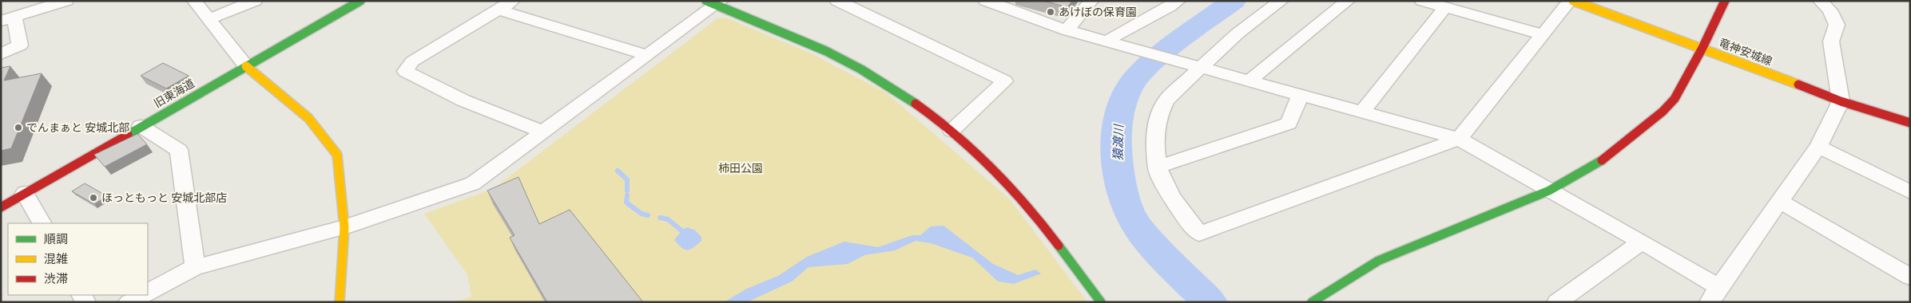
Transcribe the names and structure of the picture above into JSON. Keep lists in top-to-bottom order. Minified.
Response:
{"streets":{"street":["竜神安城線","旧東海道"]},"water":["猿渡川"],"parks":["柿田公園"],"places":["あけぼの保育園","でんまぁと 安城北部","ほっともっと 安城北部店"],"legend":["順調","混雑","渋滞"]}
